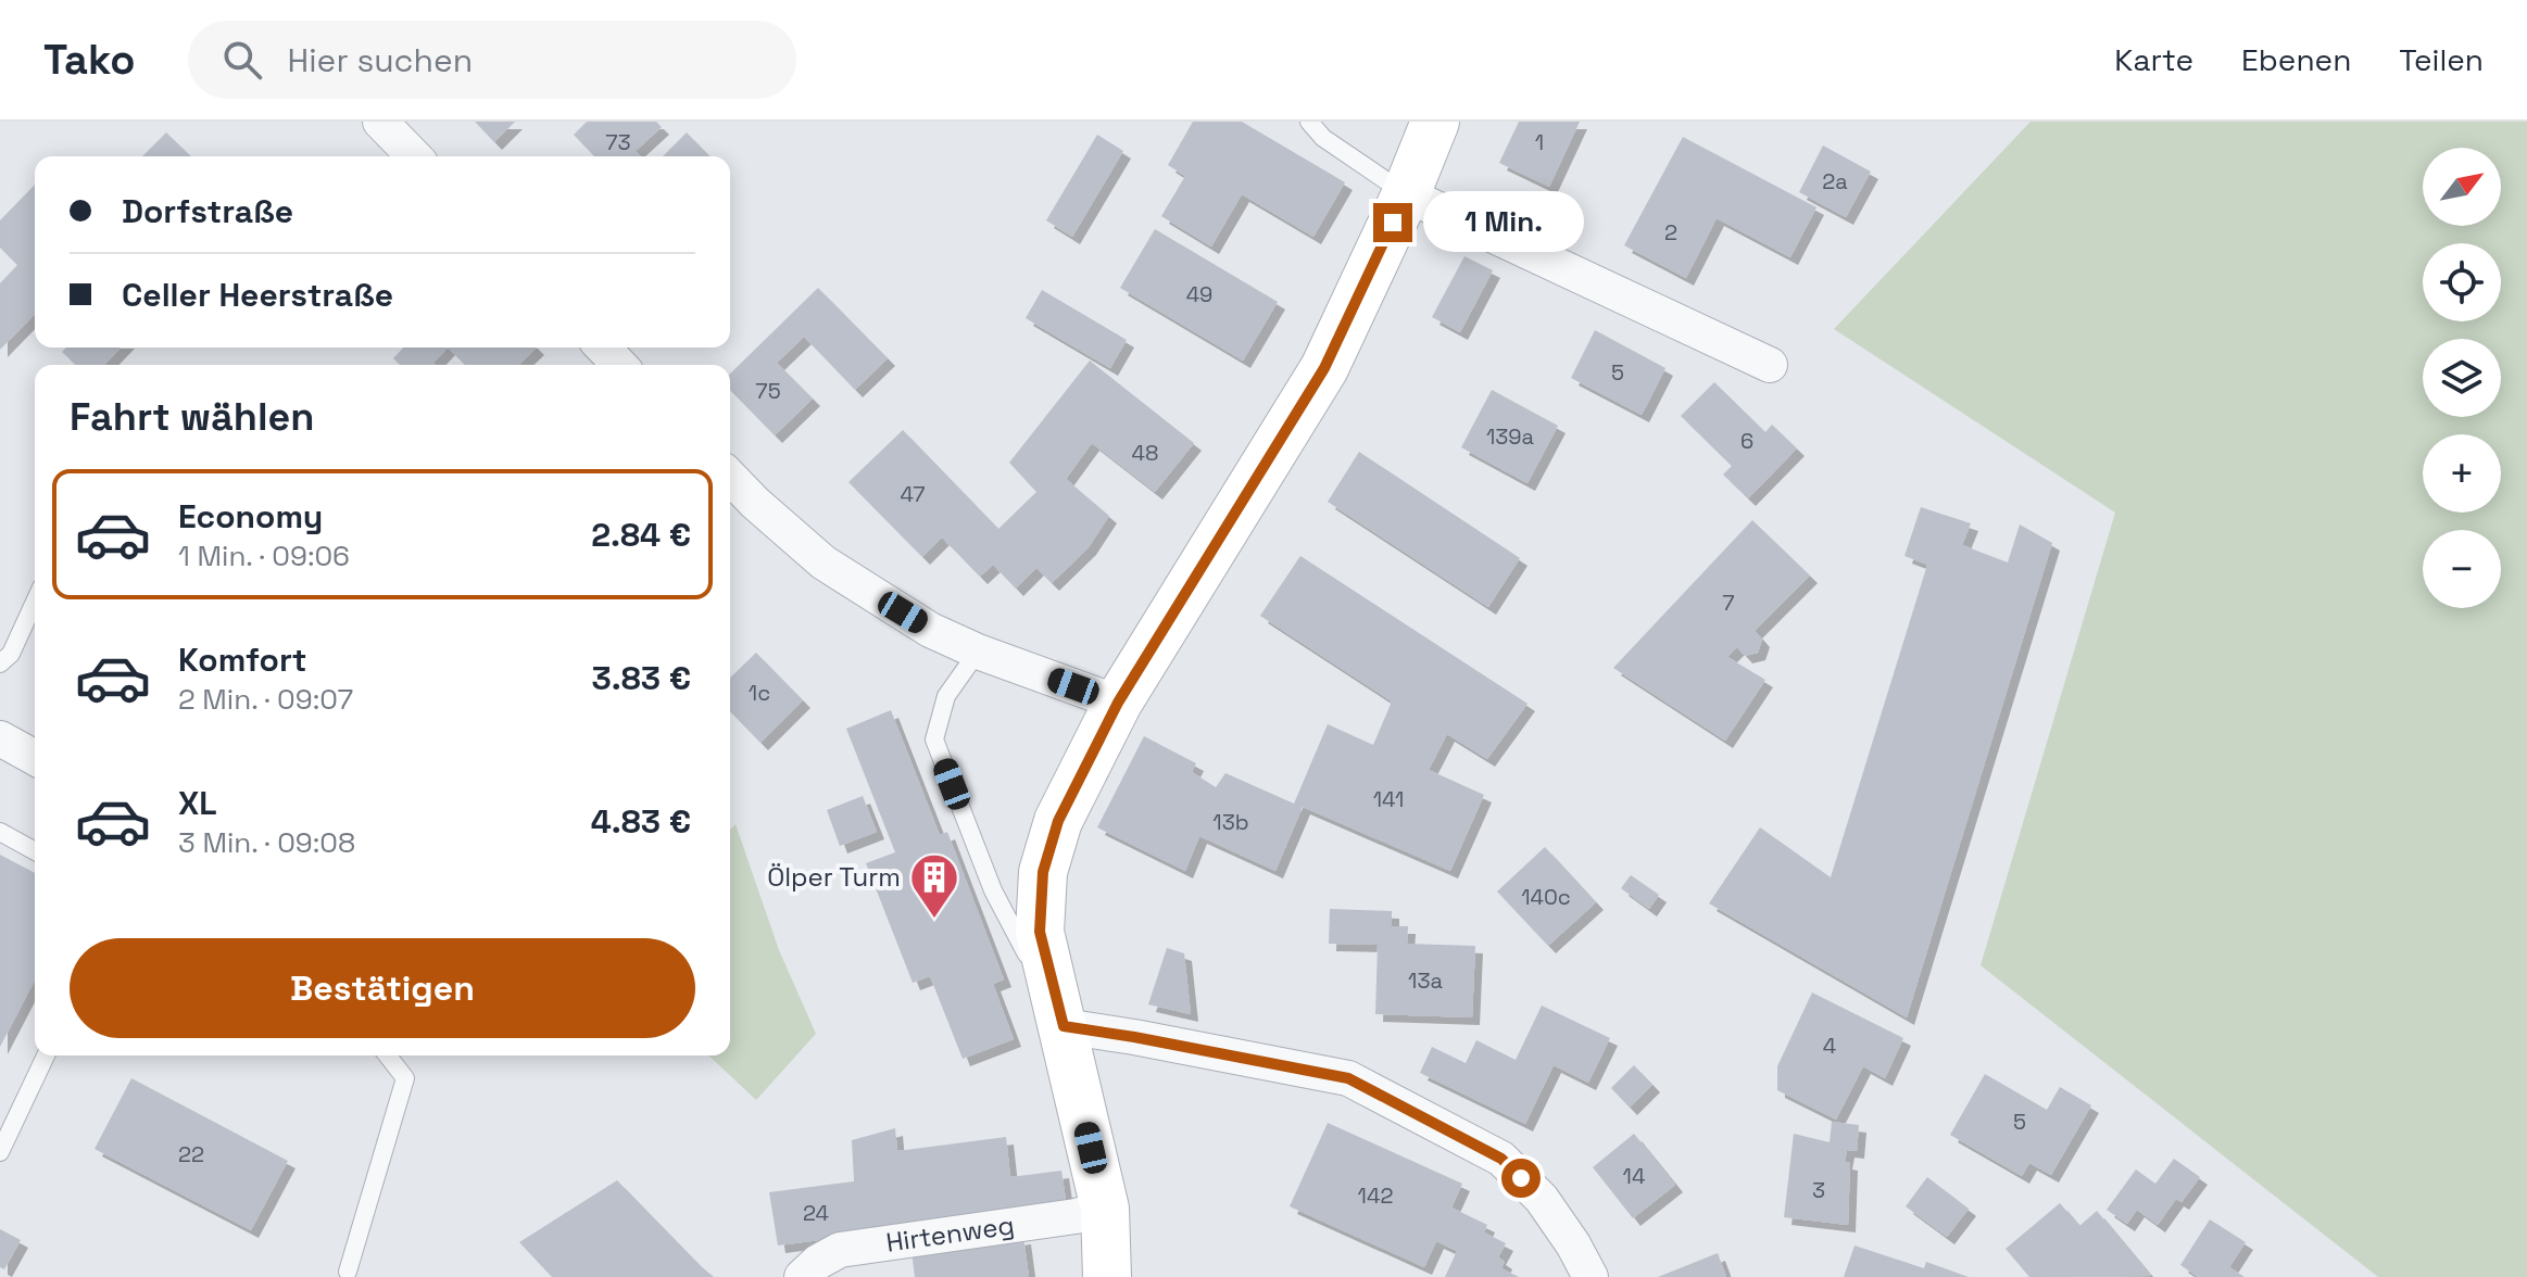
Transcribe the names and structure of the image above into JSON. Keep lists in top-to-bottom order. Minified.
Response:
{"streets":{"street":["Hirtenweg"]},"places":{"building":["Ölper Turm"]},"house_numbers":["73","1","2a","2","49","5","75","139a","6","48","47","7","1c","141","13b","140c","13a","4","5","22","14","3","142","24"],"north":"top right","page":{"header":"Tako","search":"Hier suchen","nav":["Karte","Ebenen","Teilen"],"map_buttons":["+","−"],"banner":["Dorfstraße","Celler Heerstraße"],"bubble":"1 Min.","heading":"Fahrt wählen","list":[{"name":"Economy","note":"1 Min. · 09:06","value":"2.84 €"},{"name":"Komfort","note":"2 Min. · 09:07","value":"3.83 €"},{"name":"XL","note":"3 Min. · 09:08","value":"4.83 €"}],"buttons":"Bestätigen"}}
